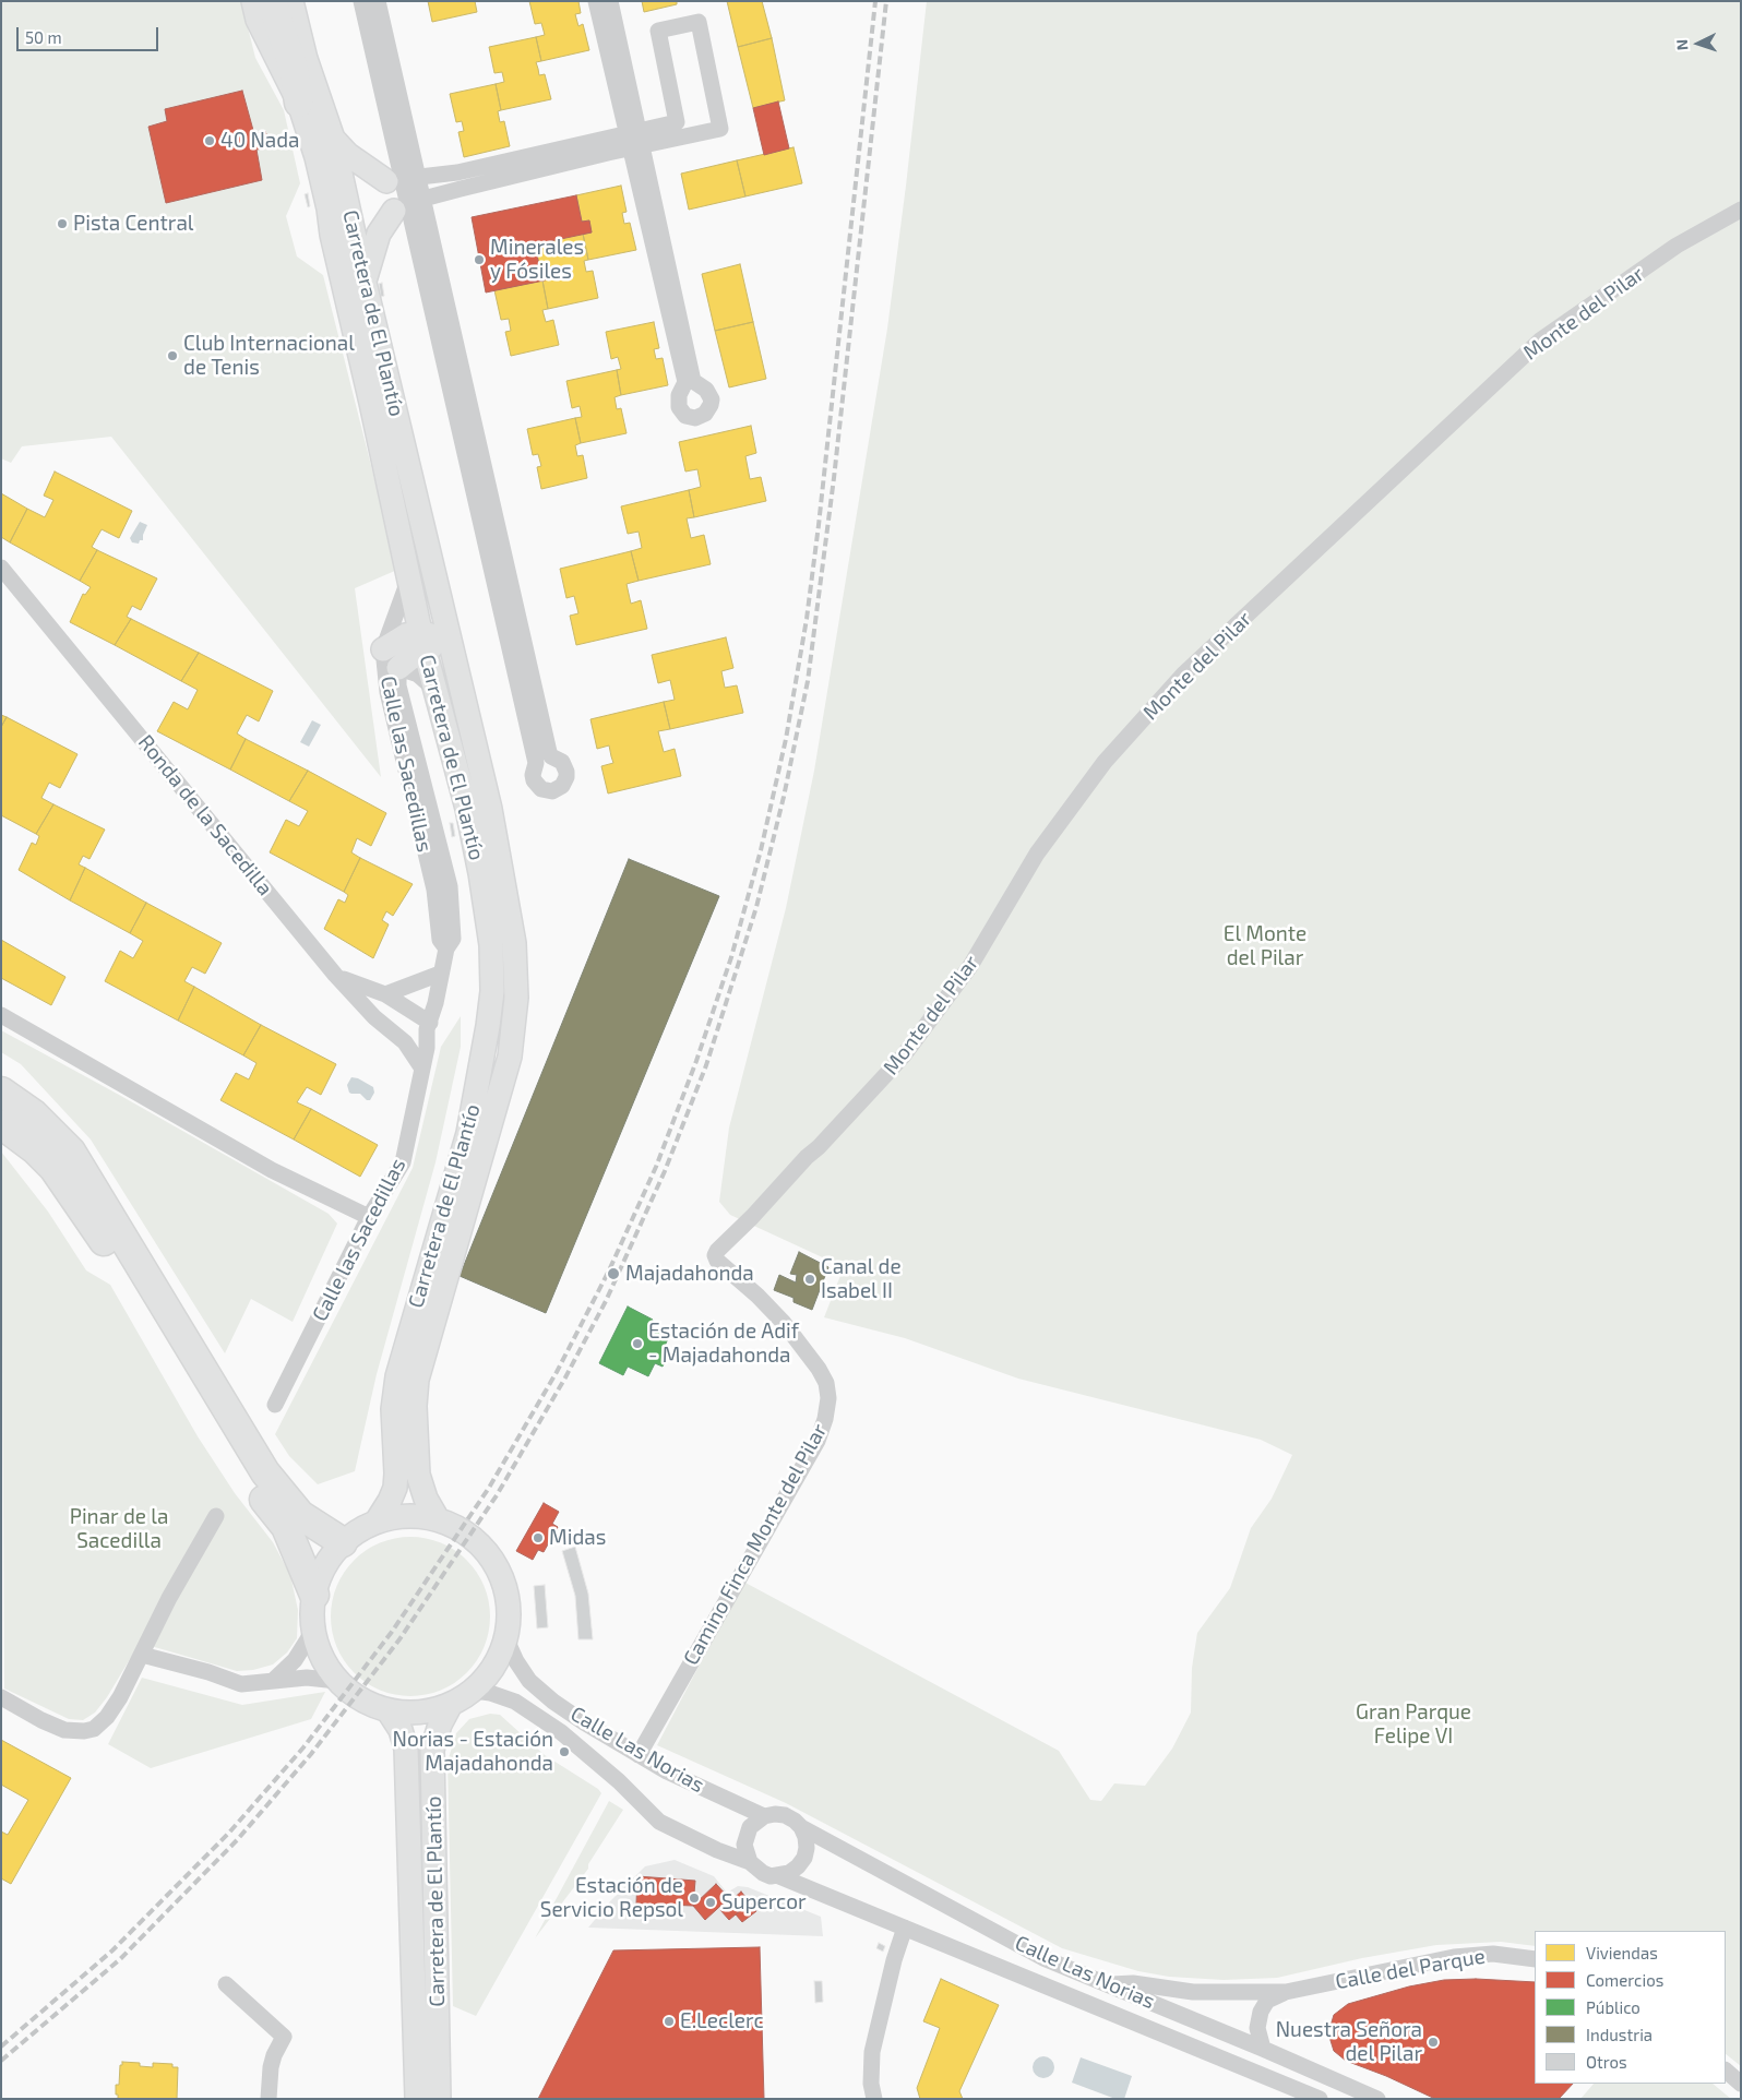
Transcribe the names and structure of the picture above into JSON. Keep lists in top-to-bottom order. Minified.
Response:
{"streets":{"street":["Carretera de El Plantío","Monte del Pilar","Calle las Sacedillas","Ronda de la Sacedilla","Camino Finca Monte del Pilar","Calle Las Norias","Calle del Parque"]},"crossings":[["Carretera de El Plantío","Calle las Sacedillas"],["Monte del Pilar","Camino Finca Monte del Pilar"],["Camino Finca Monte del Pilar","Calle Las Norias"],["Calle Las Norias","Calle del Parque"]],"parks":["El Monte del Pilar","Pinar de la Sacedilla","Gran Parque Felipe VI"],"places":["40 Nada","Pista Central","Minerales y Fósiles","Club Internacional de Tenis","Majadahonda","Canal de Isabel II","Estación de Adif - Majadahonda","Midas","Norias - Estación Majadahonda","Estación de Servicio Repsol","Supercor","E.Leclerc","Nuestra Señora del Pilar"],"legend":["Viviendas","Comercios","Público","Industria","Otros"],"scale_bar":"50 m","north":"left"}
